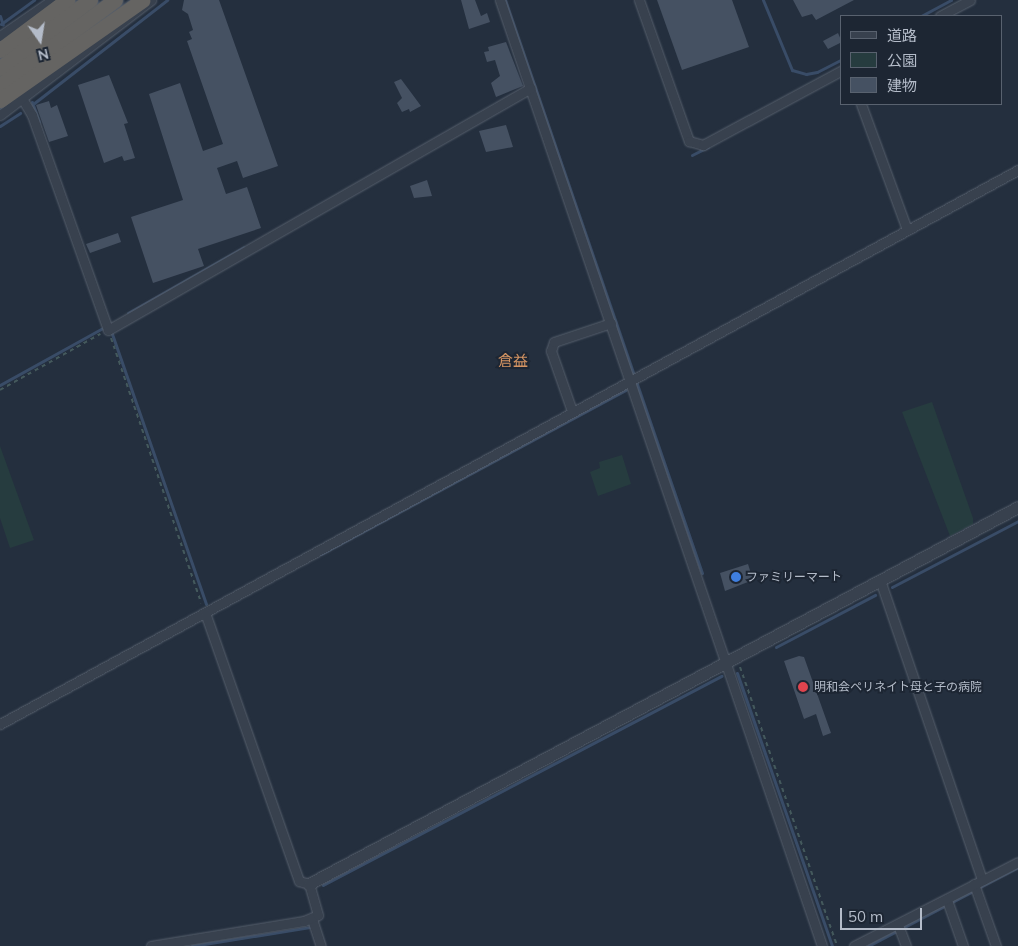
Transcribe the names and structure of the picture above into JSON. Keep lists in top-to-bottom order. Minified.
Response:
{"districts":["倉益"],"places":["ファミリーマート","明和会ペリネイト母と子の病院"],"legend":["道路","公園","建物"],"scale_bar":"50 m","north":"bottom"}
